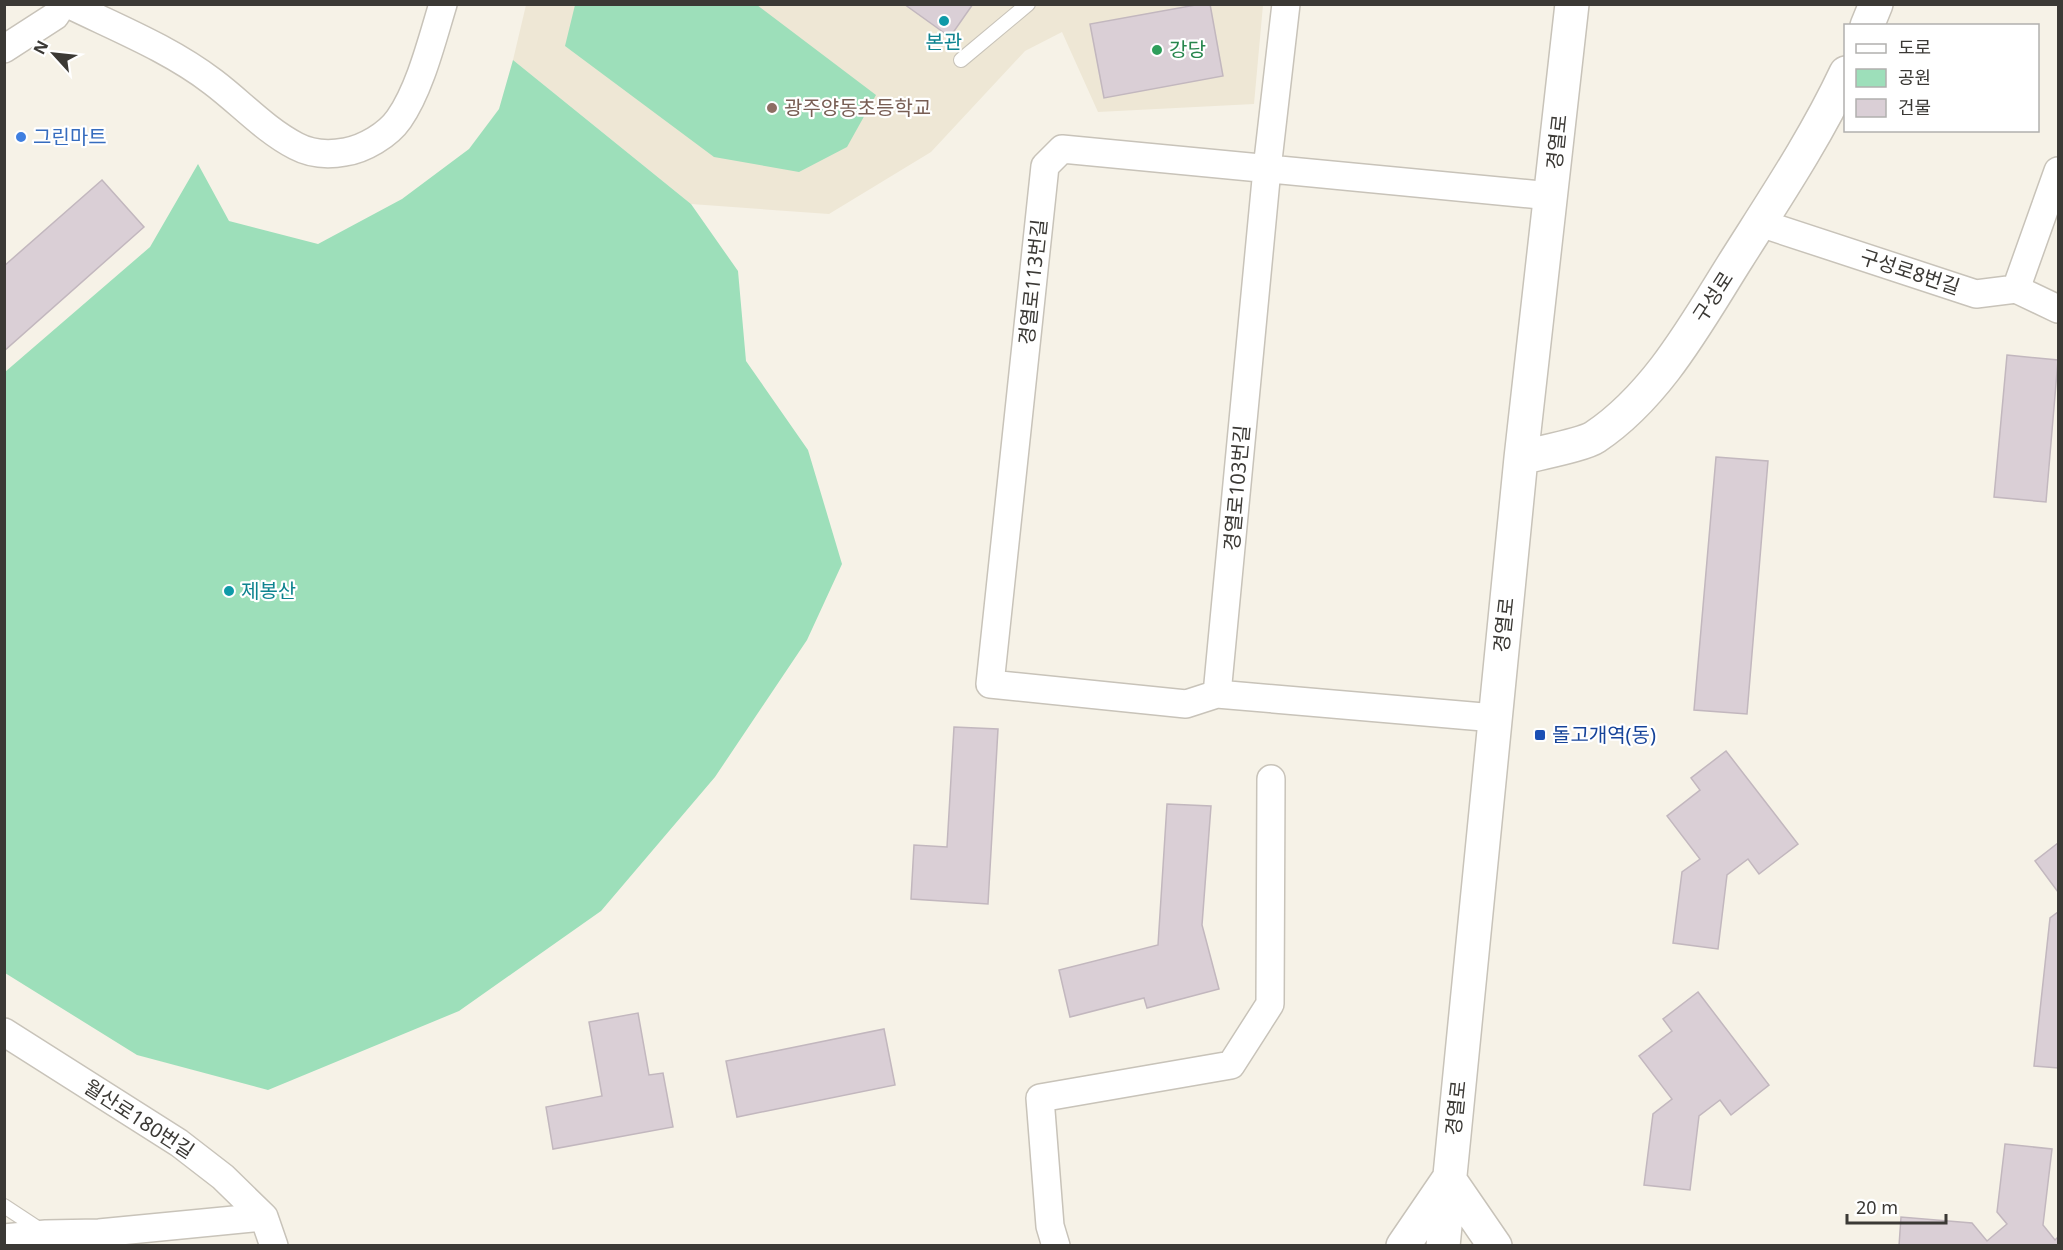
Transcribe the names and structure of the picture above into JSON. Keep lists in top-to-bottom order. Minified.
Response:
{"streets":{"street":["경열로","구성로8번길","경열로113번길","구성로","경열로103번길","월산로180번길"]},"crossings":[["경열로","경열로113번길"],["경열로","구성로"],["구성로8번길","구성로"],["경열로113번길","경열로103번길"]],"places":{"other":["본관","강당","광주양동초등학교","그린마트","제봉산"],"transit":["돌고개역(동)"]},"legend":["도로","공원","건물"],"scale_bar":"20 m","north":"top left"}
